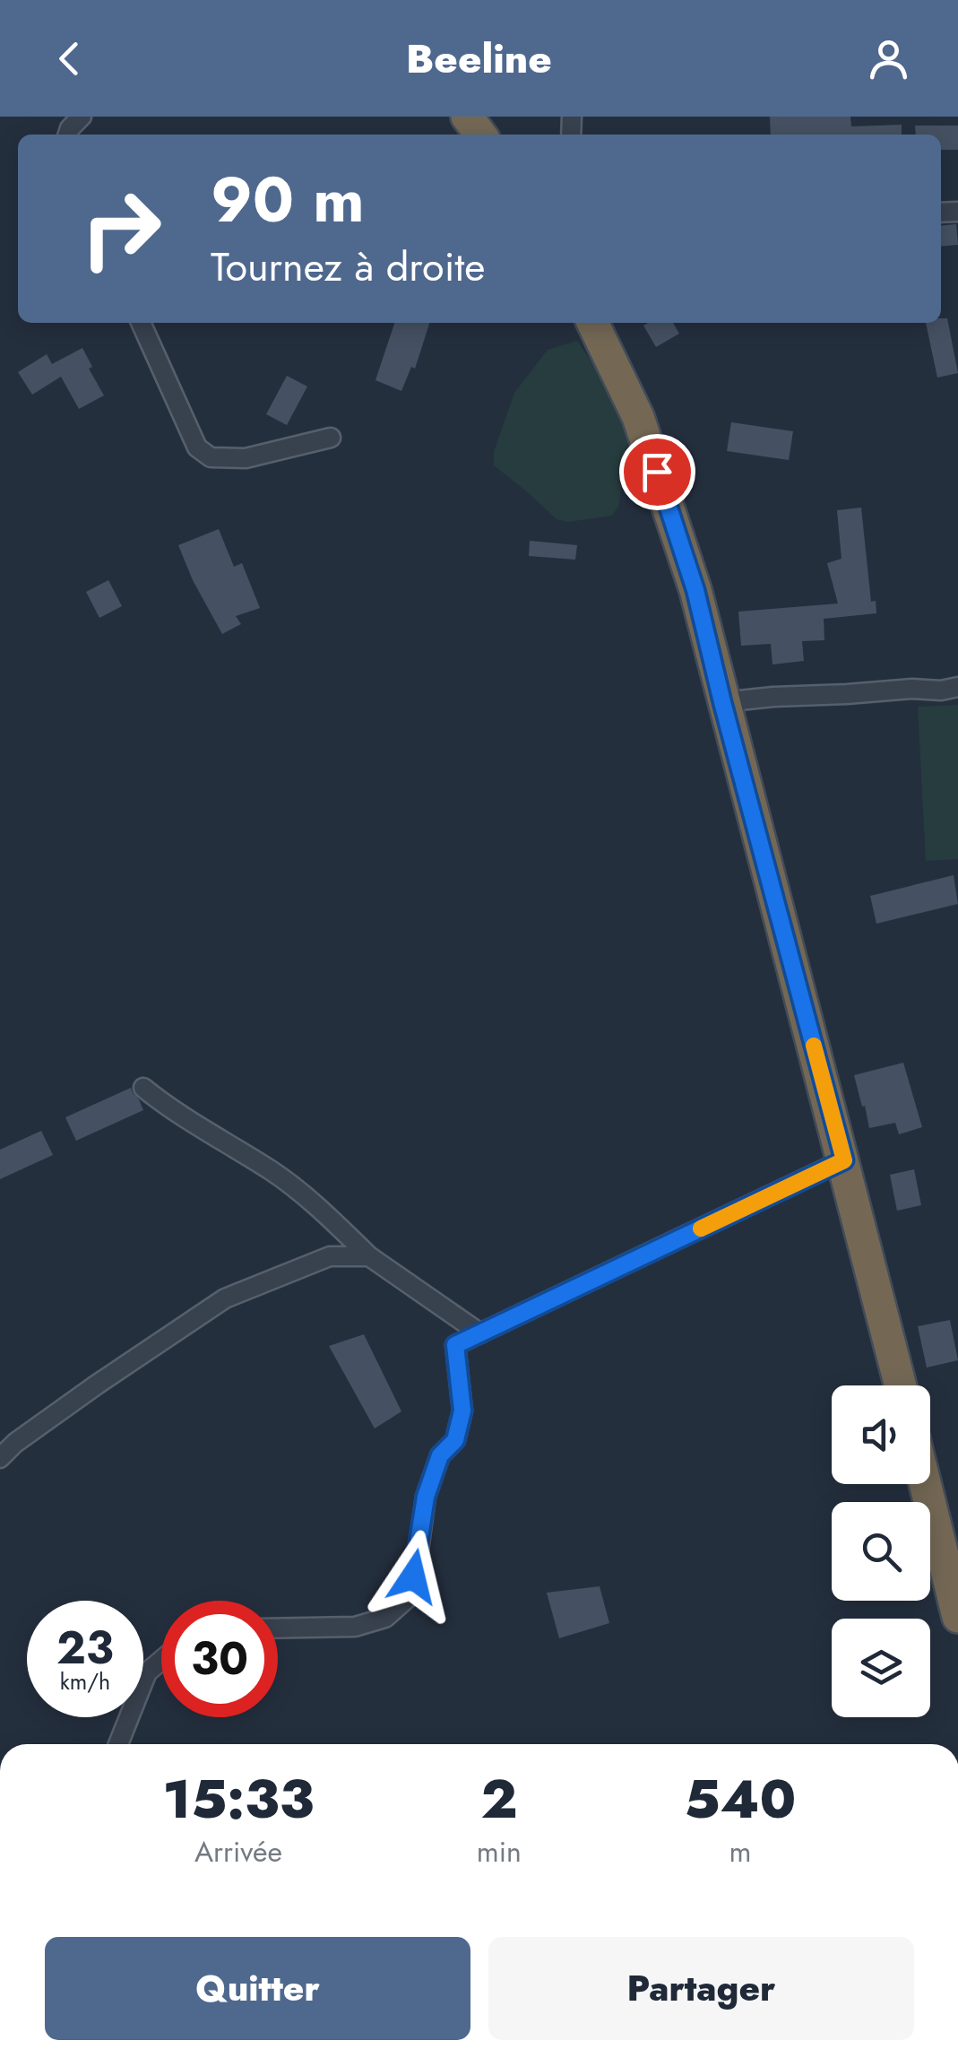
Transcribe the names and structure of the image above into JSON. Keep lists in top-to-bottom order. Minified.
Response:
{"page":{"header":"Beeline","turn":["90 m","Tournez à droite"],"speed":"23 km/h","limit":"30","eta":["15:33","Arrivée","2","min","540","m"],"buttons":["Quitter","Partager"]}}
